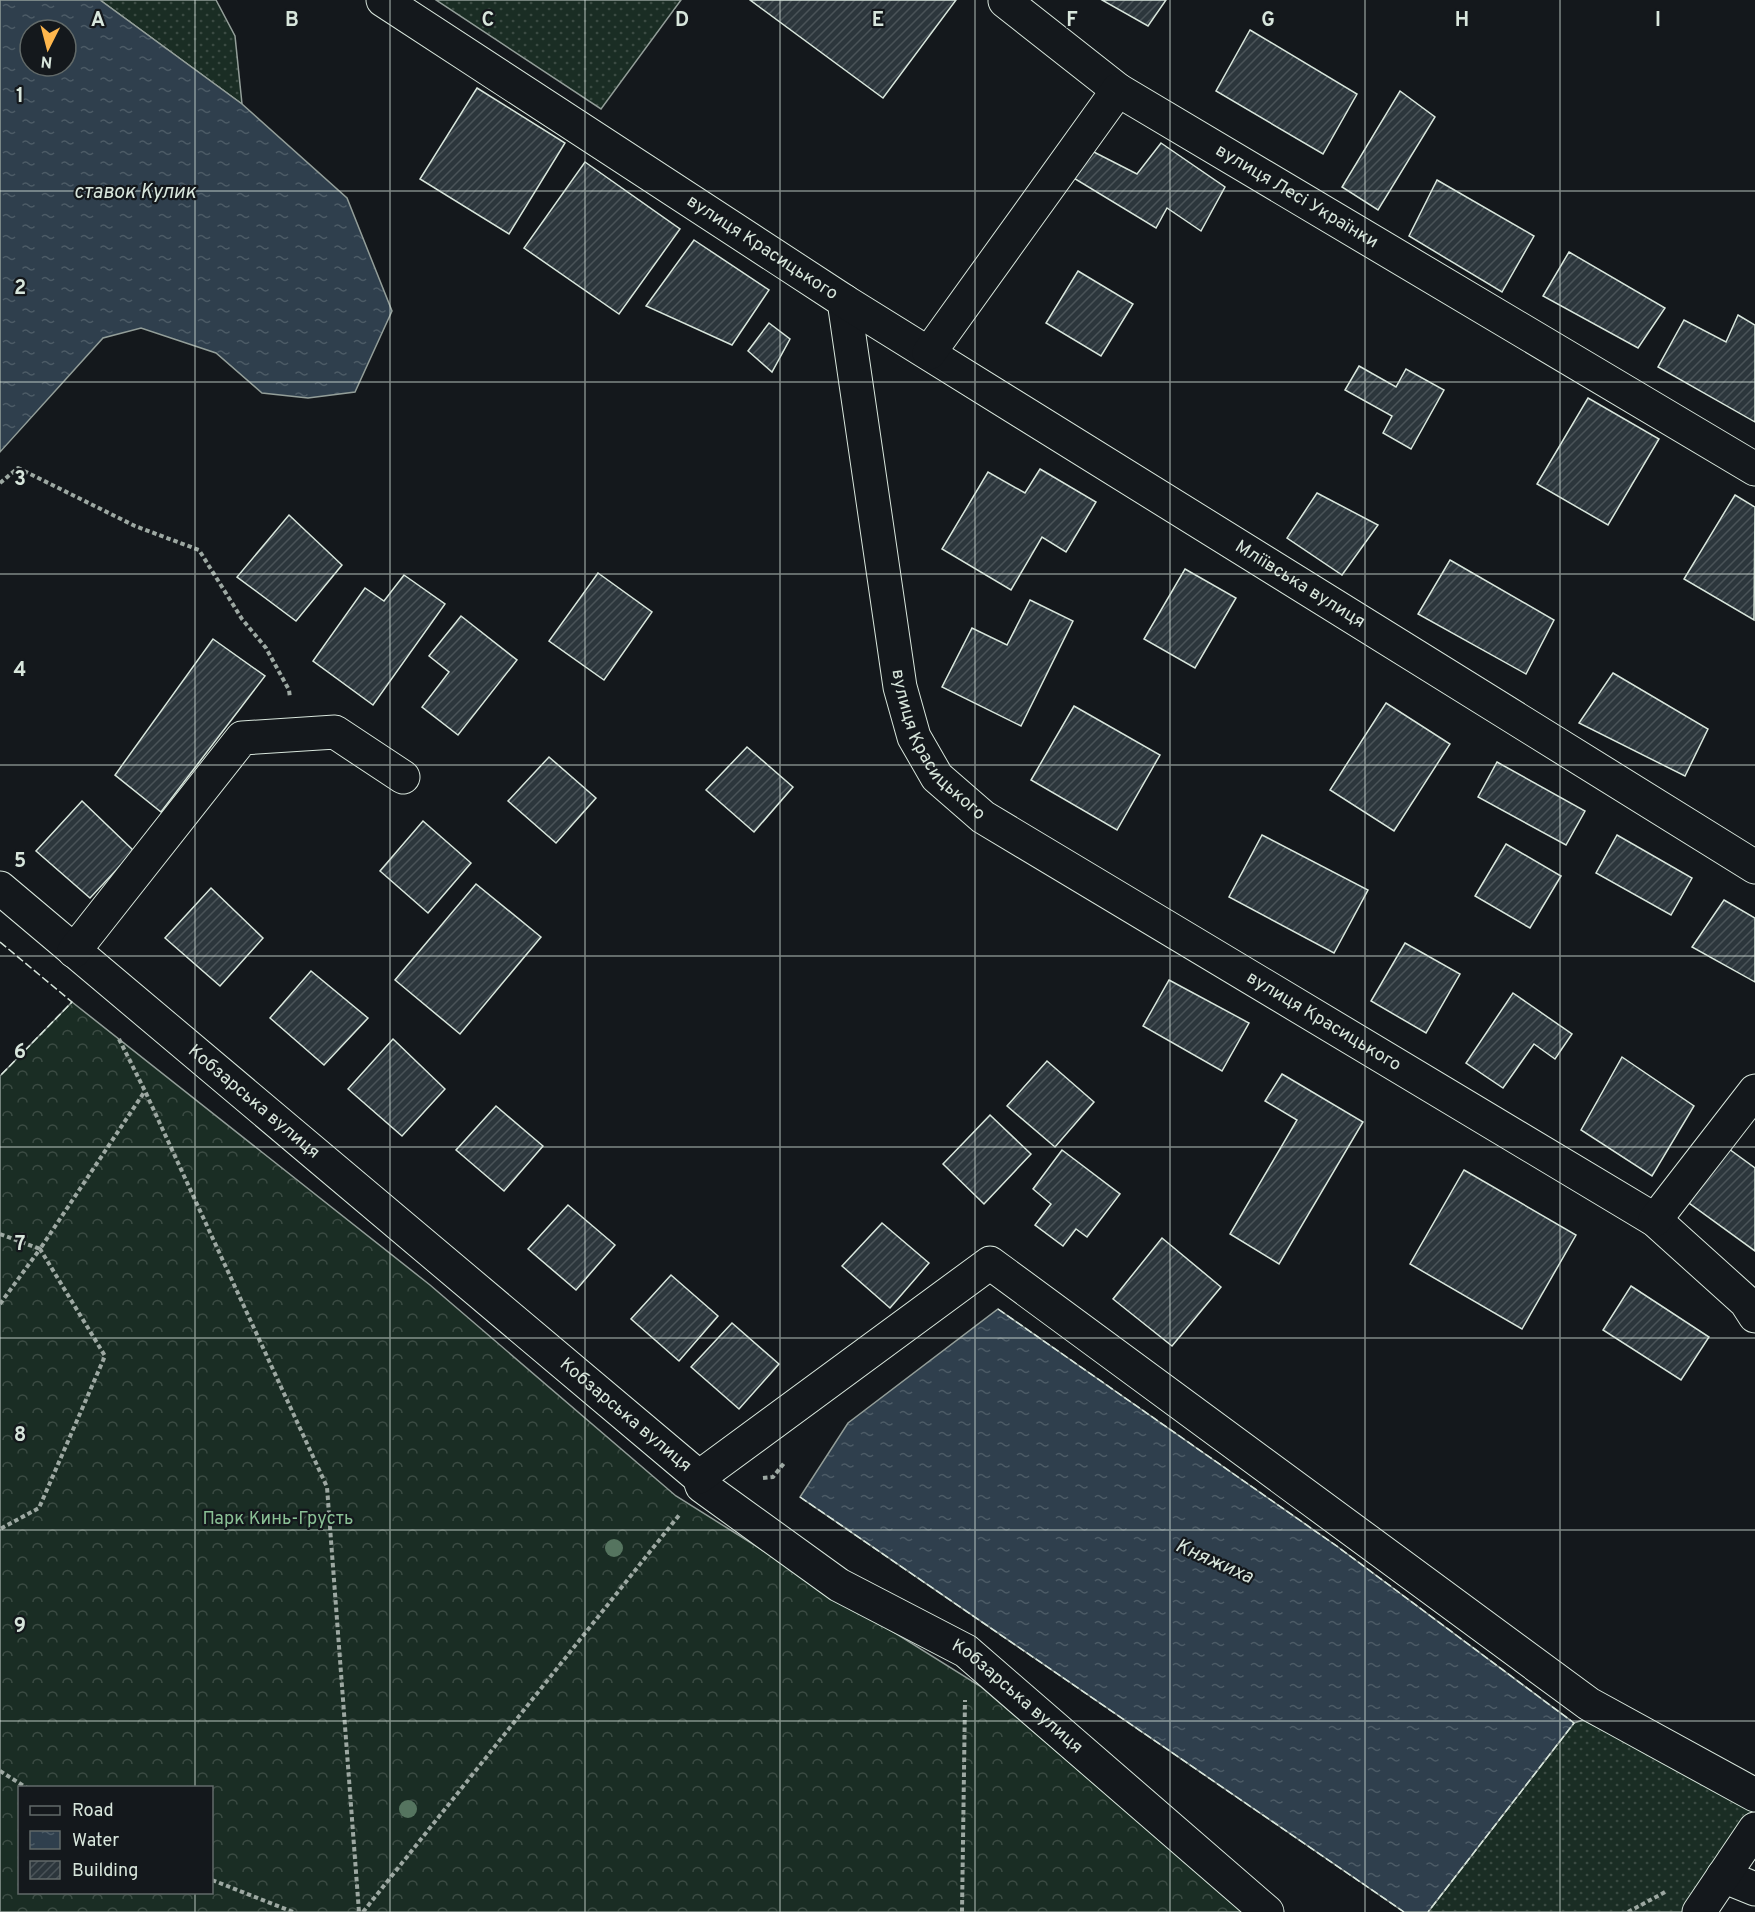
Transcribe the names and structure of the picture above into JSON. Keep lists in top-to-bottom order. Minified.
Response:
{"streets":{"street":["вулиця Лесі Українки","вулиця Красицького","Мліївська вулиця","Кобзарська вулиця"]},"crossings":[["вулиця Красицького","Мліївська вулиця"]],"water":["ставок Кулик","Княжиха"],"parks":["Парк Кинь-Грусть"],"legend":["Road","Water","Building"],"north":"bottom","grid":{"columns":["A","B","C","D","E","F","G","H","I"],"rows":["1","2","3","4","5","6","7","8","9"]}}
